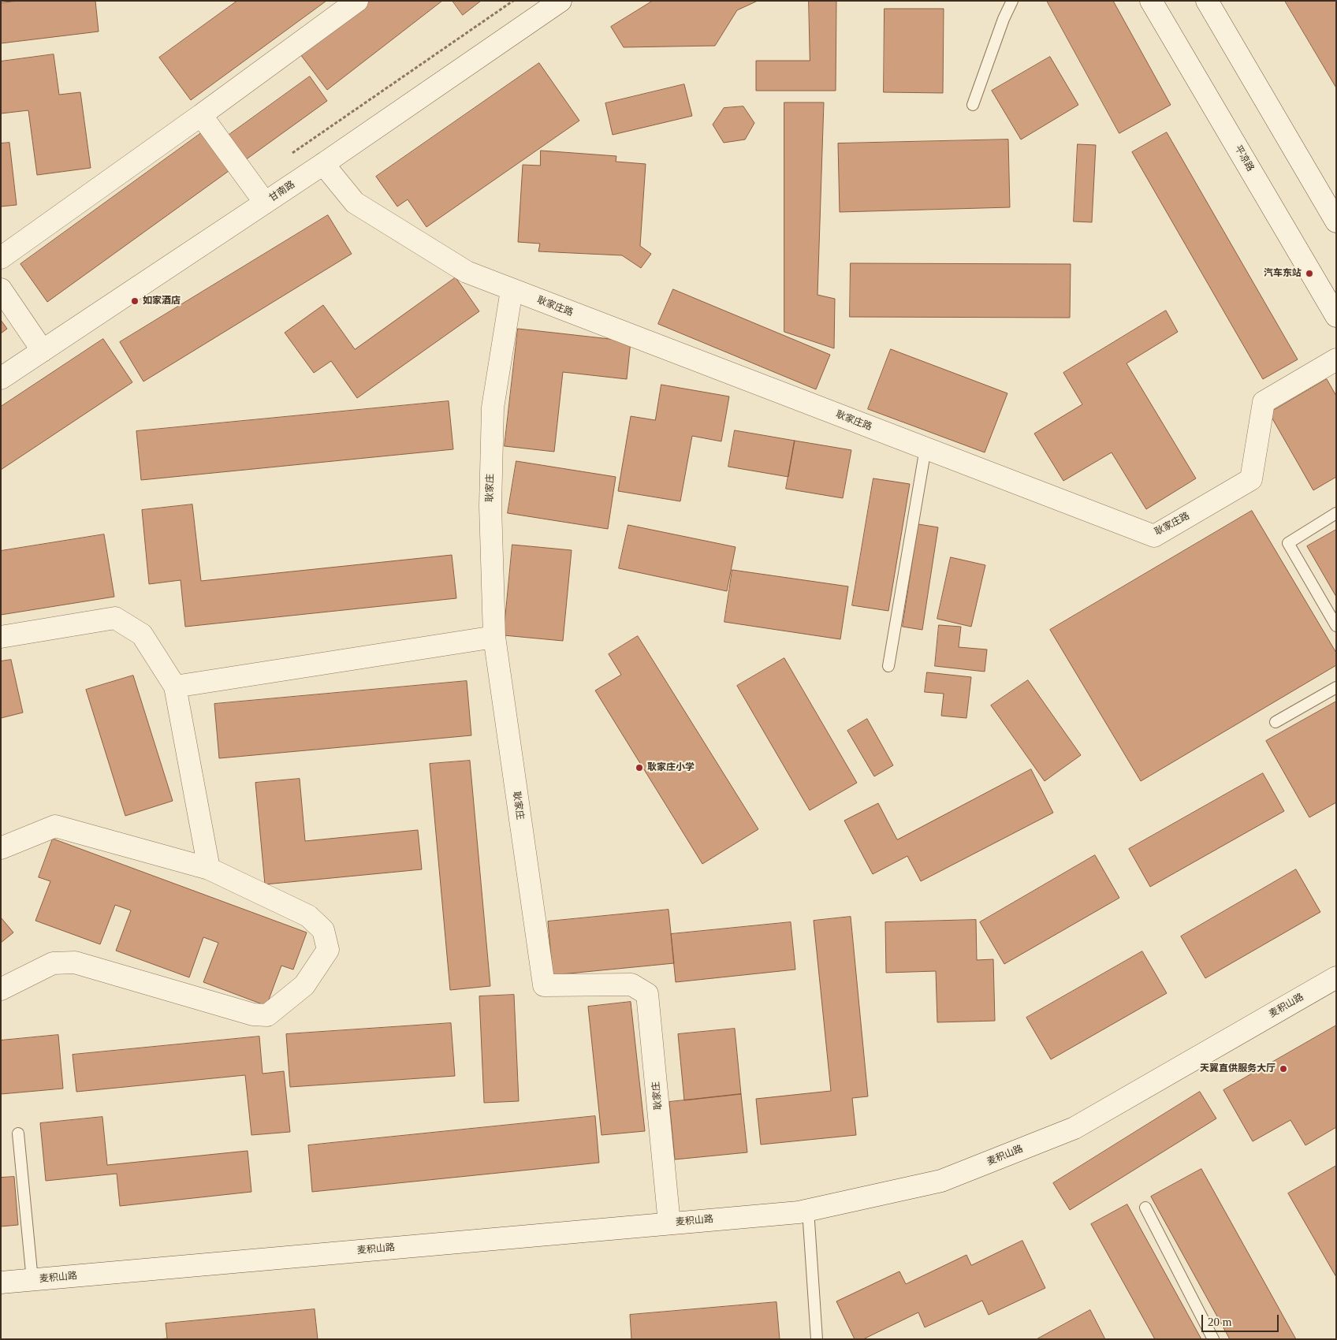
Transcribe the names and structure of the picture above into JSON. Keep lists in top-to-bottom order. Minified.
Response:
{"streets":{"street":["平凉路","甘南路","耿家庄路","耿家庄","麦积山路"]},"crossings":[["甘南路","耿家庄路"],["耿家庄路","耿家庄"],["耿家庄","麦积山路"]],"places":["汽车东站","如家酒店","耿家庄小学","天翼直供服务大厅"],"scale_bar":"20 m"}
